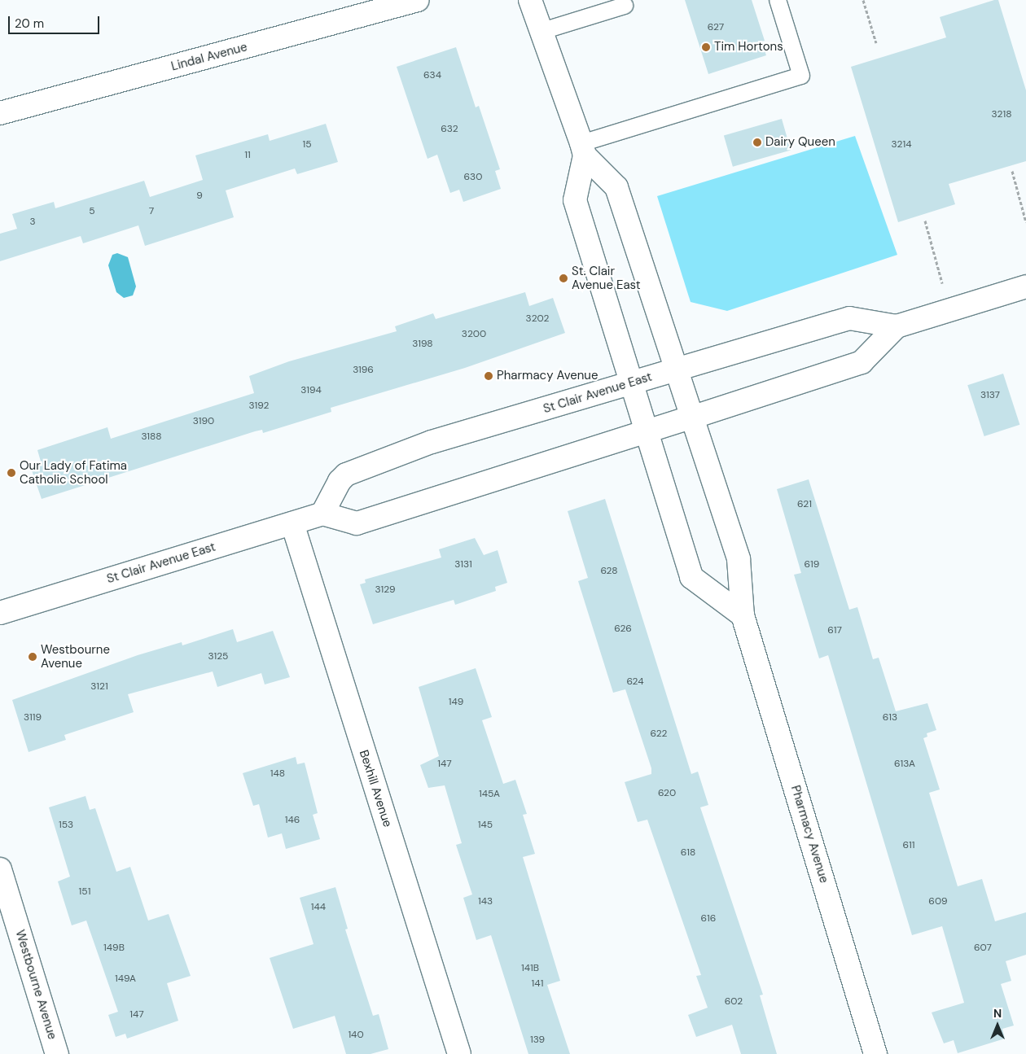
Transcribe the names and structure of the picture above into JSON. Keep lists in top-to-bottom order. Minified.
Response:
{"streets":{"street":["Lindal Avenue","St Clair Avenue East","Bexhill Avenue","Pharmacy Avenue","Westbourne Avenue"]},"crossings":[["St Clair Avenue East","Bexhill Avenue"],["St Clair Avenue East","Pharmacy Avenue"]],"places":["Tim Hortons","Dairy Queen","St. Clair Avenue East","Pharmacy Avenue","Our Lady of Fatima Catholic School","Westbourne Avenue"],"house_numbers":["627","634","3218","632","15","3214","11","630","9","5","7","3","3202","3200","3198","3196","3194","3137","3192","3190","3188","621","3131","619","628","3129","626","617","3125","624","3121","149","3119","613","622","147","613A","148","620","145A","146","153","145","611","618","151","143","609","144","616","149B","607","141B","149A","141","602","147","140","139"],"scale_bar":"20 m","north":"top"}
